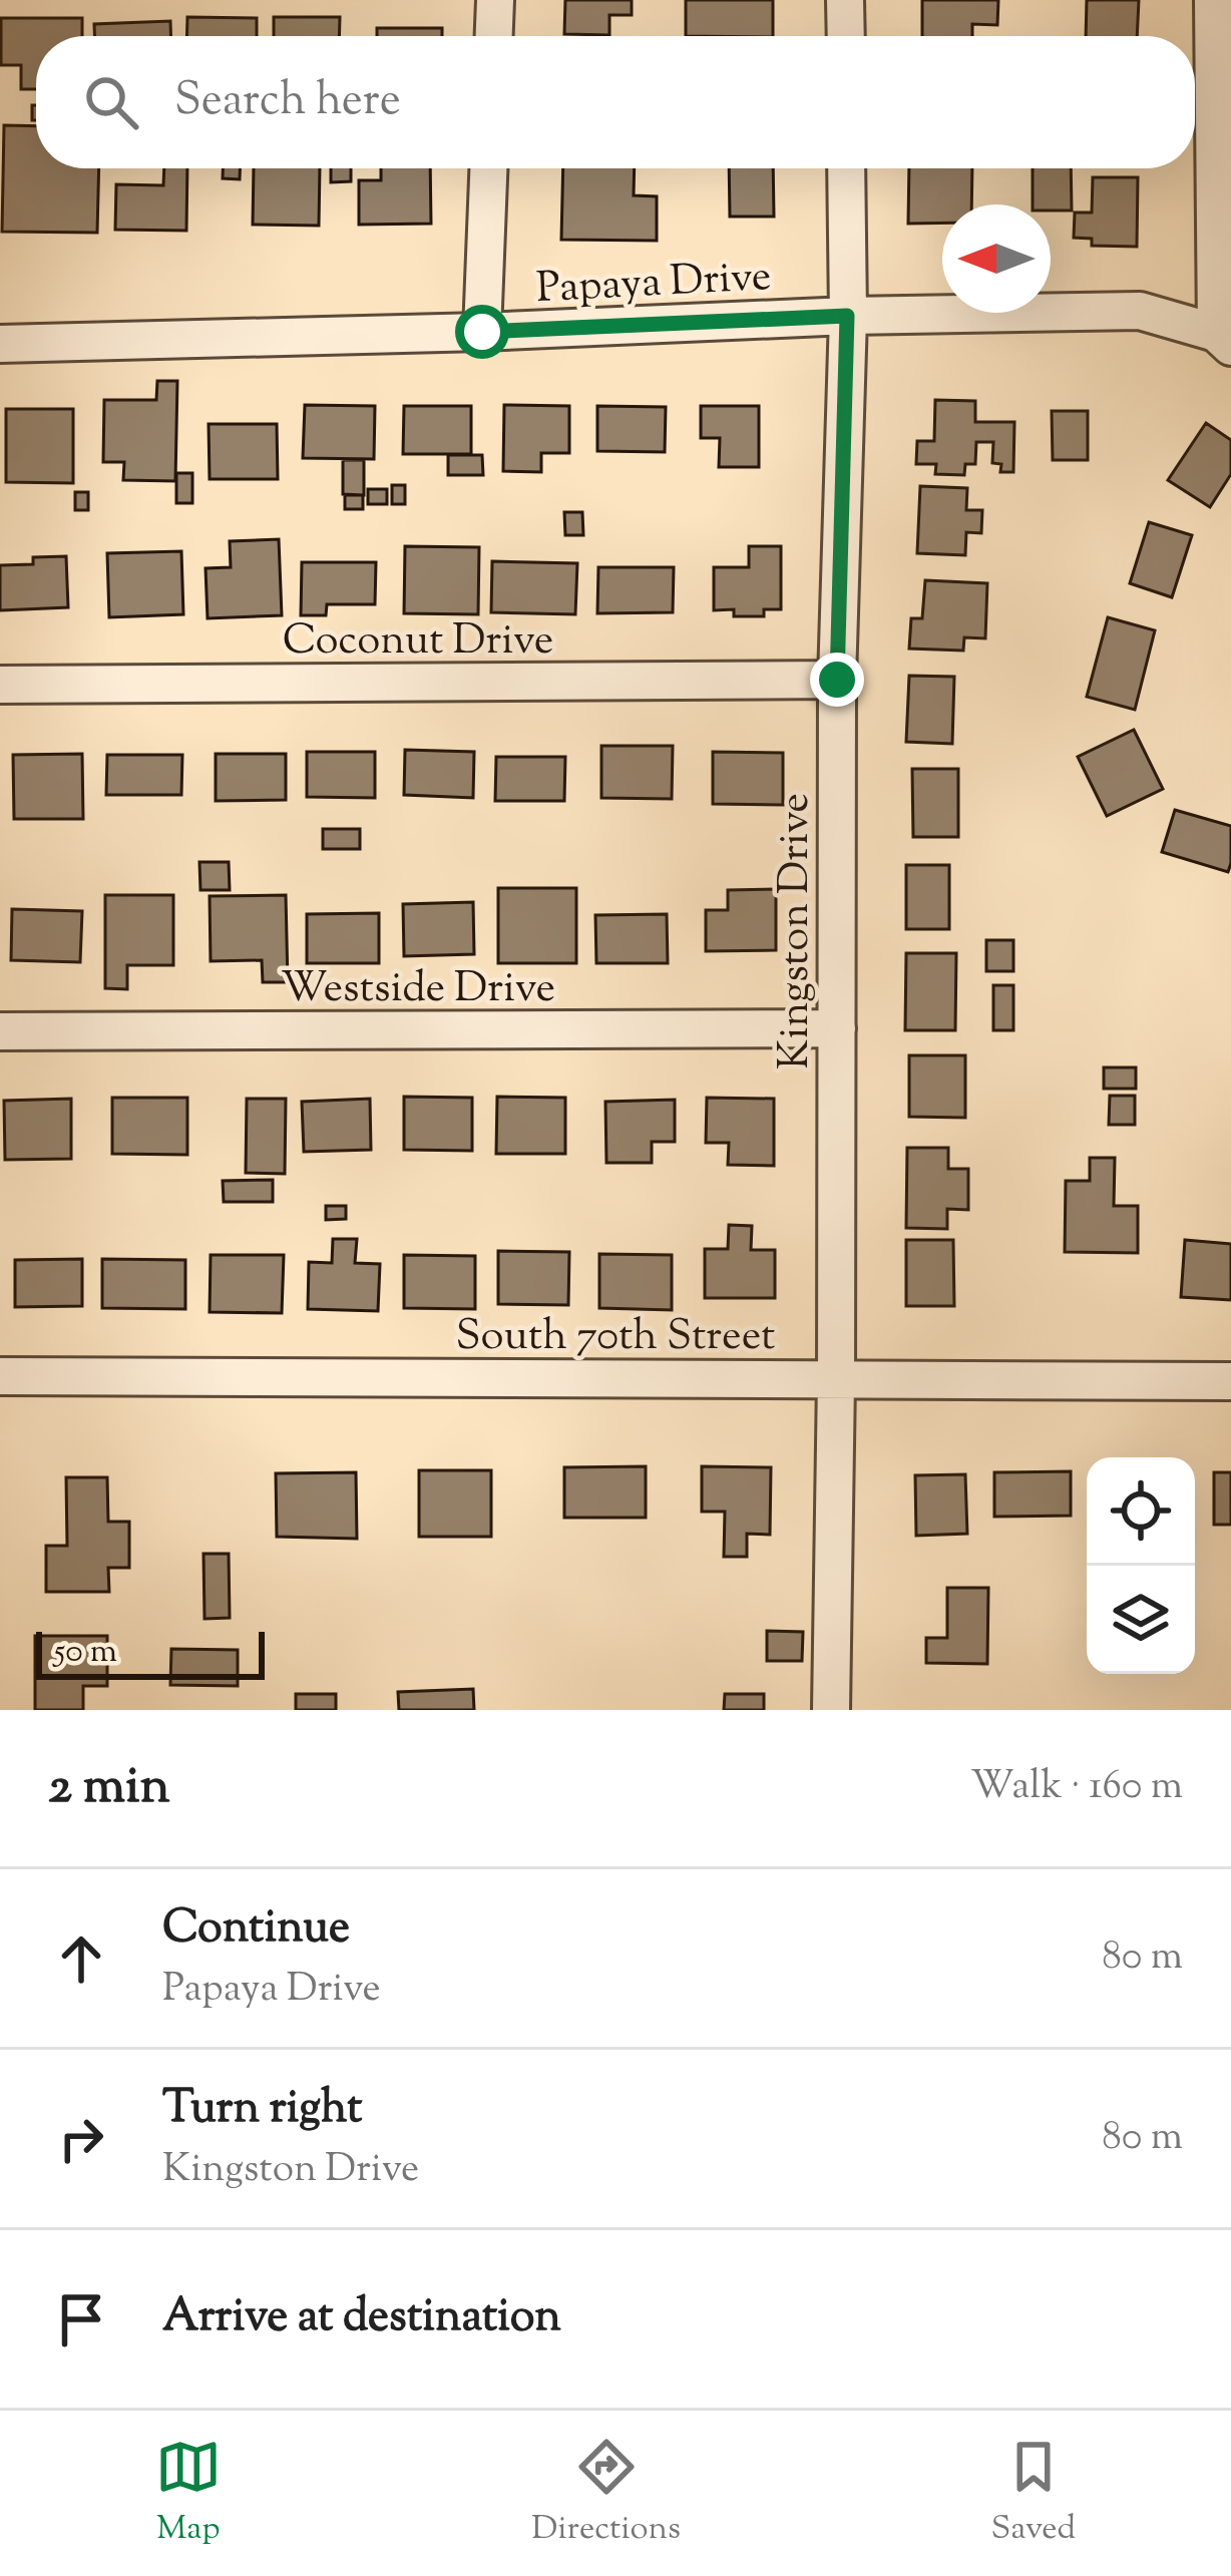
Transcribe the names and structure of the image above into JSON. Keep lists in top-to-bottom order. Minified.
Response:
{"streets":{"street":["Papaya Drive","Coconut Drive","Kingston Drive","Westside Drive","South 70th Street"]},"crossings":[["Papaya Drive","Kingston Drive"],["Coconut Drive","Kingston Drive"],["Kingston Drive","Westside Drive"],["Kingston Drive","South 70th Street"]],"scale_bar":"50 m","north":"left","page":{"search":"Search here","scale":"50 m","heading":["2 min","Walk · 160 m"],"list":[["Continue","Papaya Drive","80 m"],["Turn right","Kingston Drive","80 m"],"Arrive at destination"],"nav":["Map","Directions","Saved"]}}
